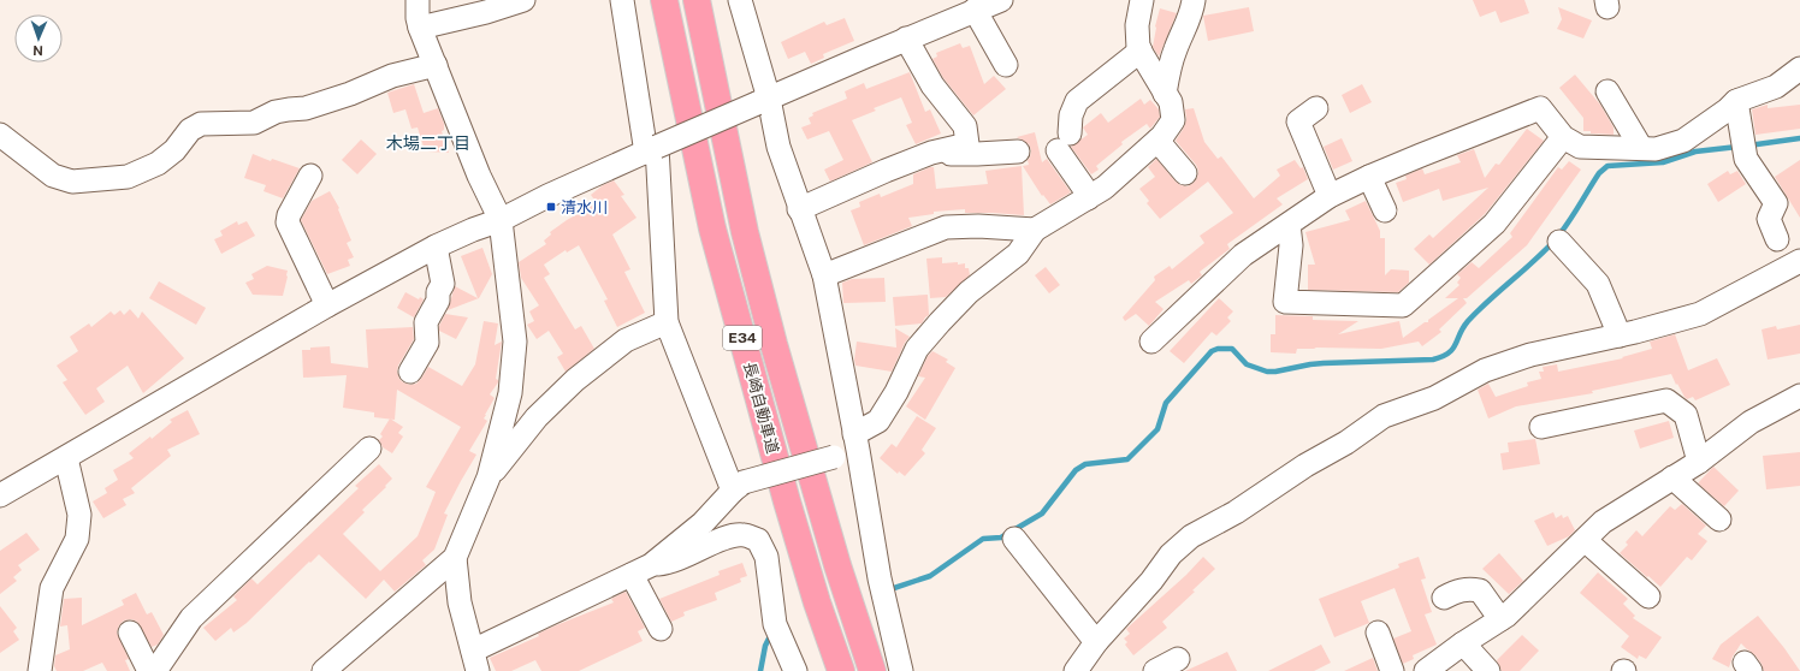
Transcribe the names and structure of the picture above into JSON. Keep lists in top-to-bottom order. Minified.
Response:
{"streets":{"highway":["E34","長崎自動車道"]},"districts":["木場二丁目"],"places":{"transit":["清水川"]},"north":"bottom"}
